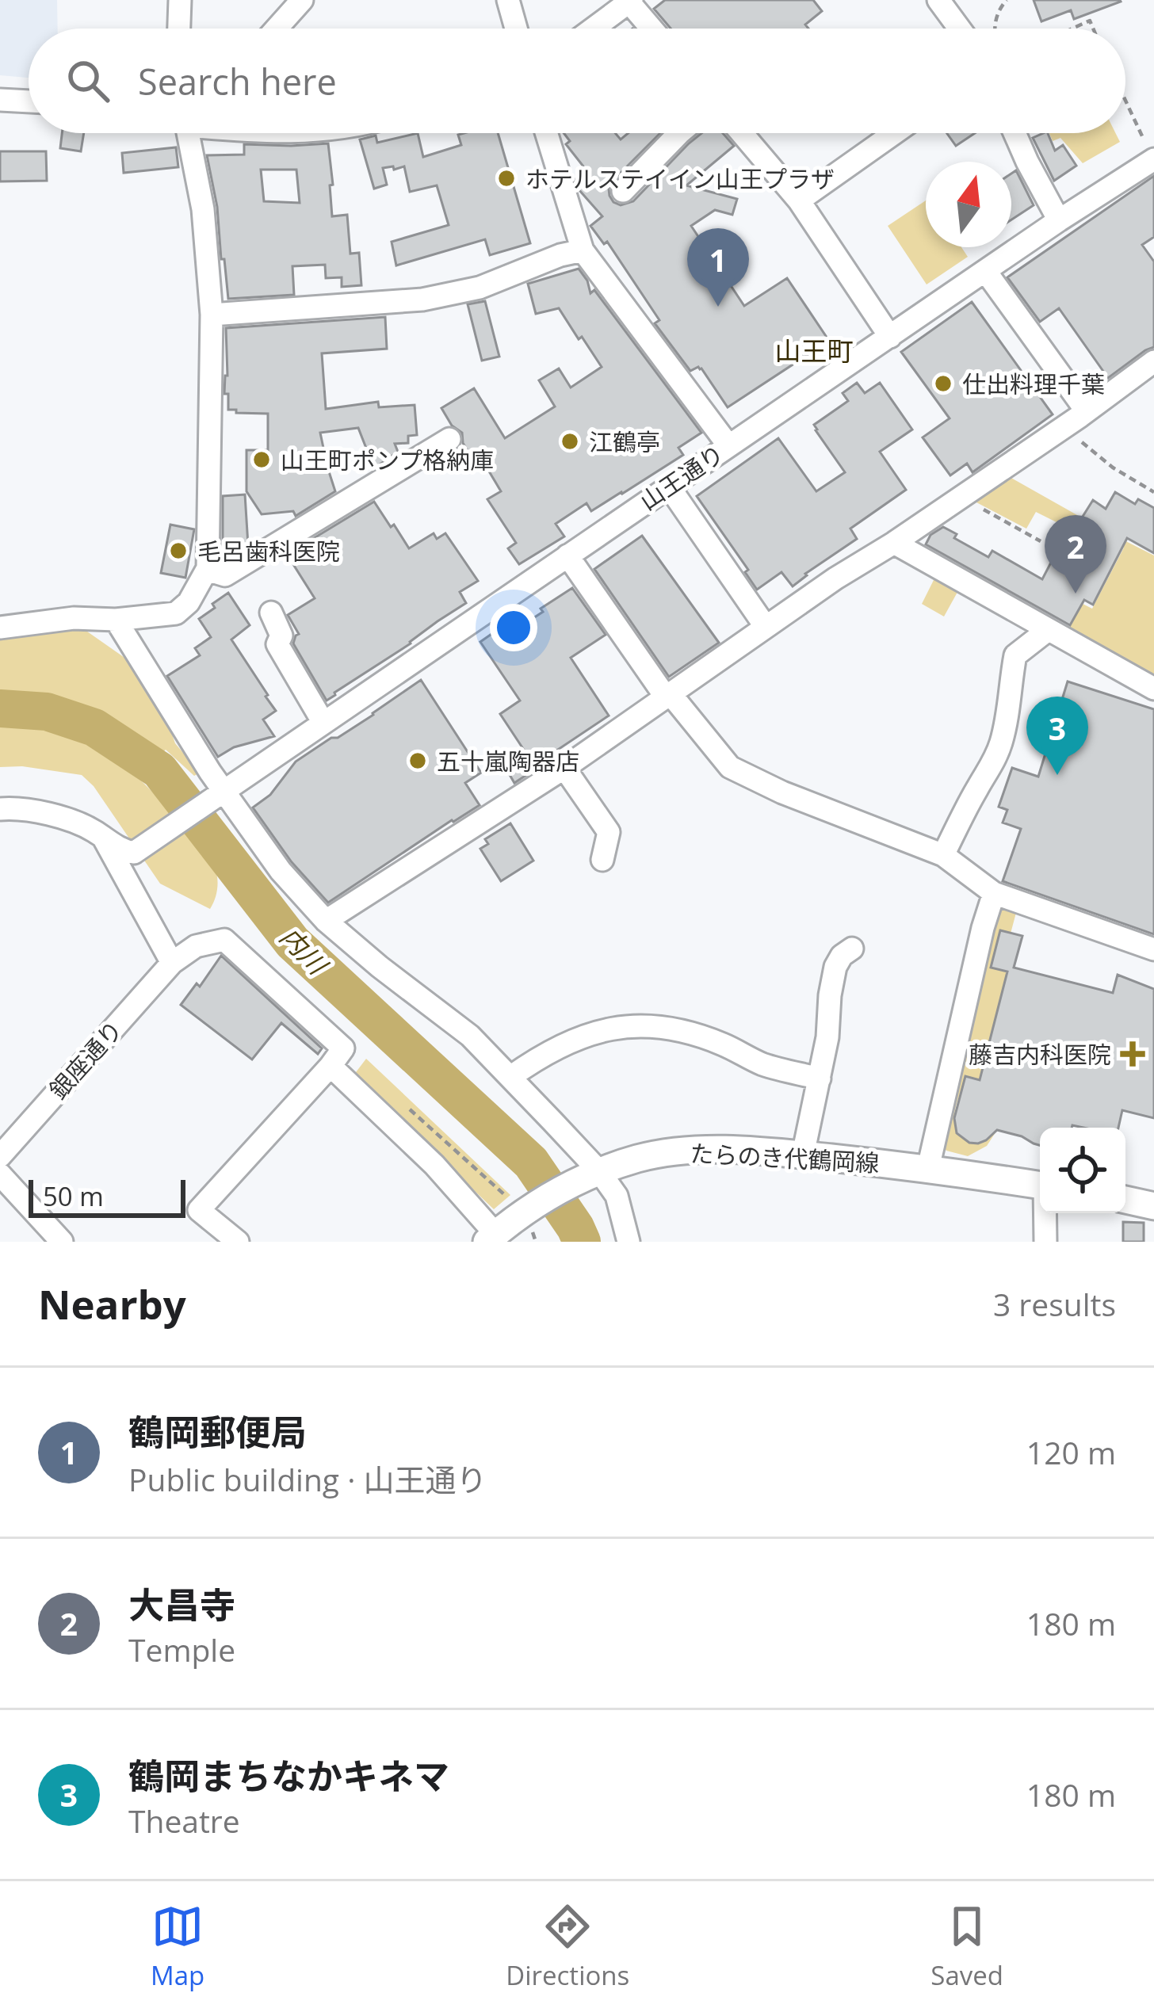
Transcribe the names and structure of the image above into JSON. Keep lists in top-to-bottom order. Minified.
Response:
{"streets":{"main road":["たらのき代鶴岡線"],"street":["山王通り","銀座通り"]},"districts":["山王町"],"water":["内川"],"places":{"other":["ホテルステイイン山王プラザ","仕出料理千葉","江鶴亭","山王町ポンプ格納庫","毛呂歯科医院","五十嵐陶器店"],"health":["藤吉内科医院"]},"scale_bar":"50 m","north":"top","page":{"search":"Search here","pins":["1","2","3"],"scale":"50 m","heading":["Nearby","3 results"],"list":[{"mark":"1","name":"鶴岡郵便局","note":"Public building · 山王通り","value":"120 m"},{"mark":"2","name":"大昌寺","note":"Temple","value":"180 m"},{"mark":"3","name":"鶴岡まちなかキネマ","note":"Theatre","value":"180 m"}],"nav":["Map","Directions","Saved"]}}
